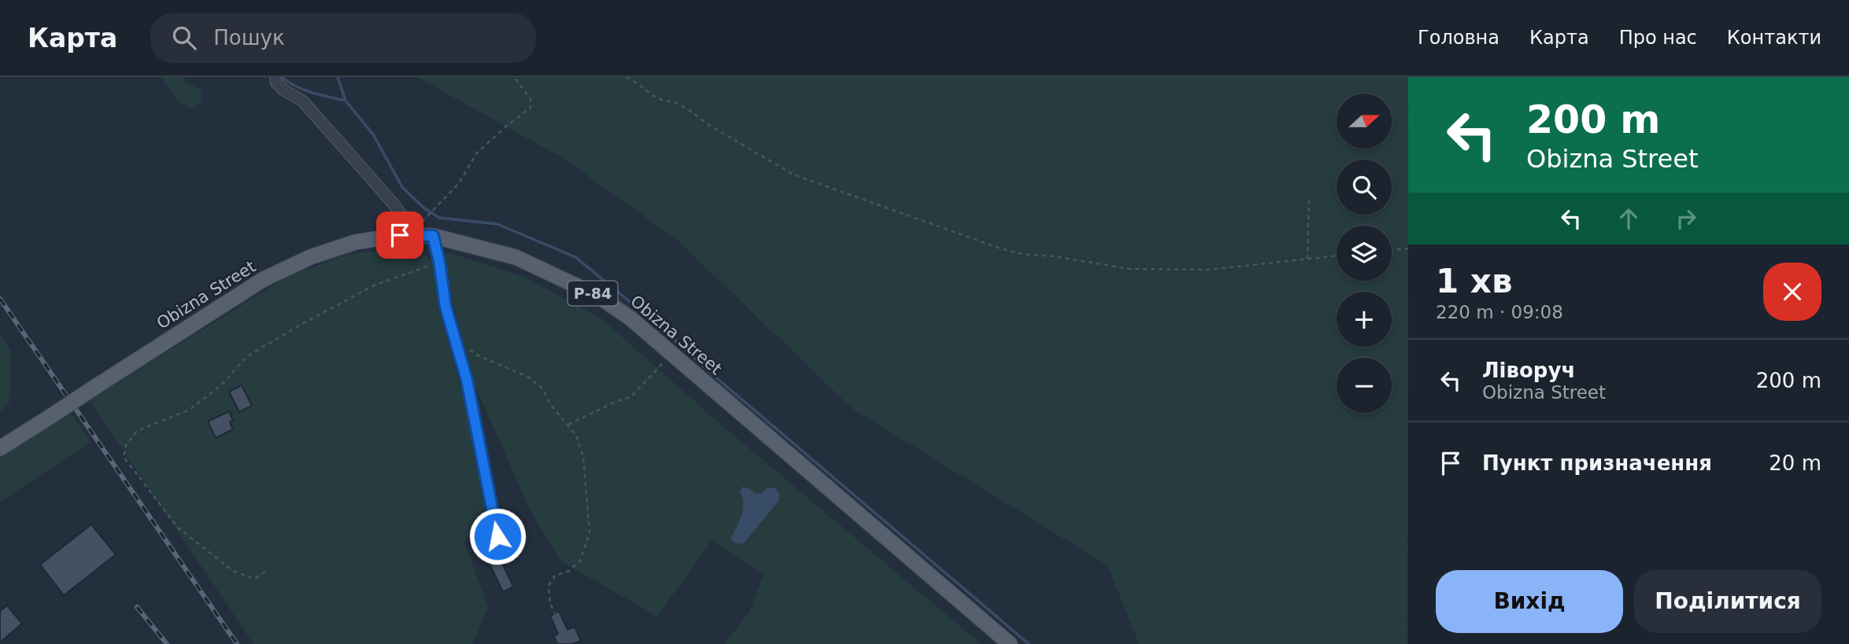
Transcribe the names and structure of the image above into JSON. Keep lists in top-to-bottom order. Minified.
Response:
{"streets":{"main road":["Р-84","Obizna Street"]},"north":"right","page":{"header":"Карта","search":"Пошук","nav":["Головна","Карта","Про нас","Контакти"],"turn":["200 m","Obizna Street"],"map_buttons":["+","−"],"heading":["1 хв","220 m · 09:08"],"list":[{"name":"Ліворуч","note":"Obizna Street","value":"200 m"},{"name":"Пункт призначення","value":"20 m"}],"buttons":["Вихід","Поділитися"]}}
